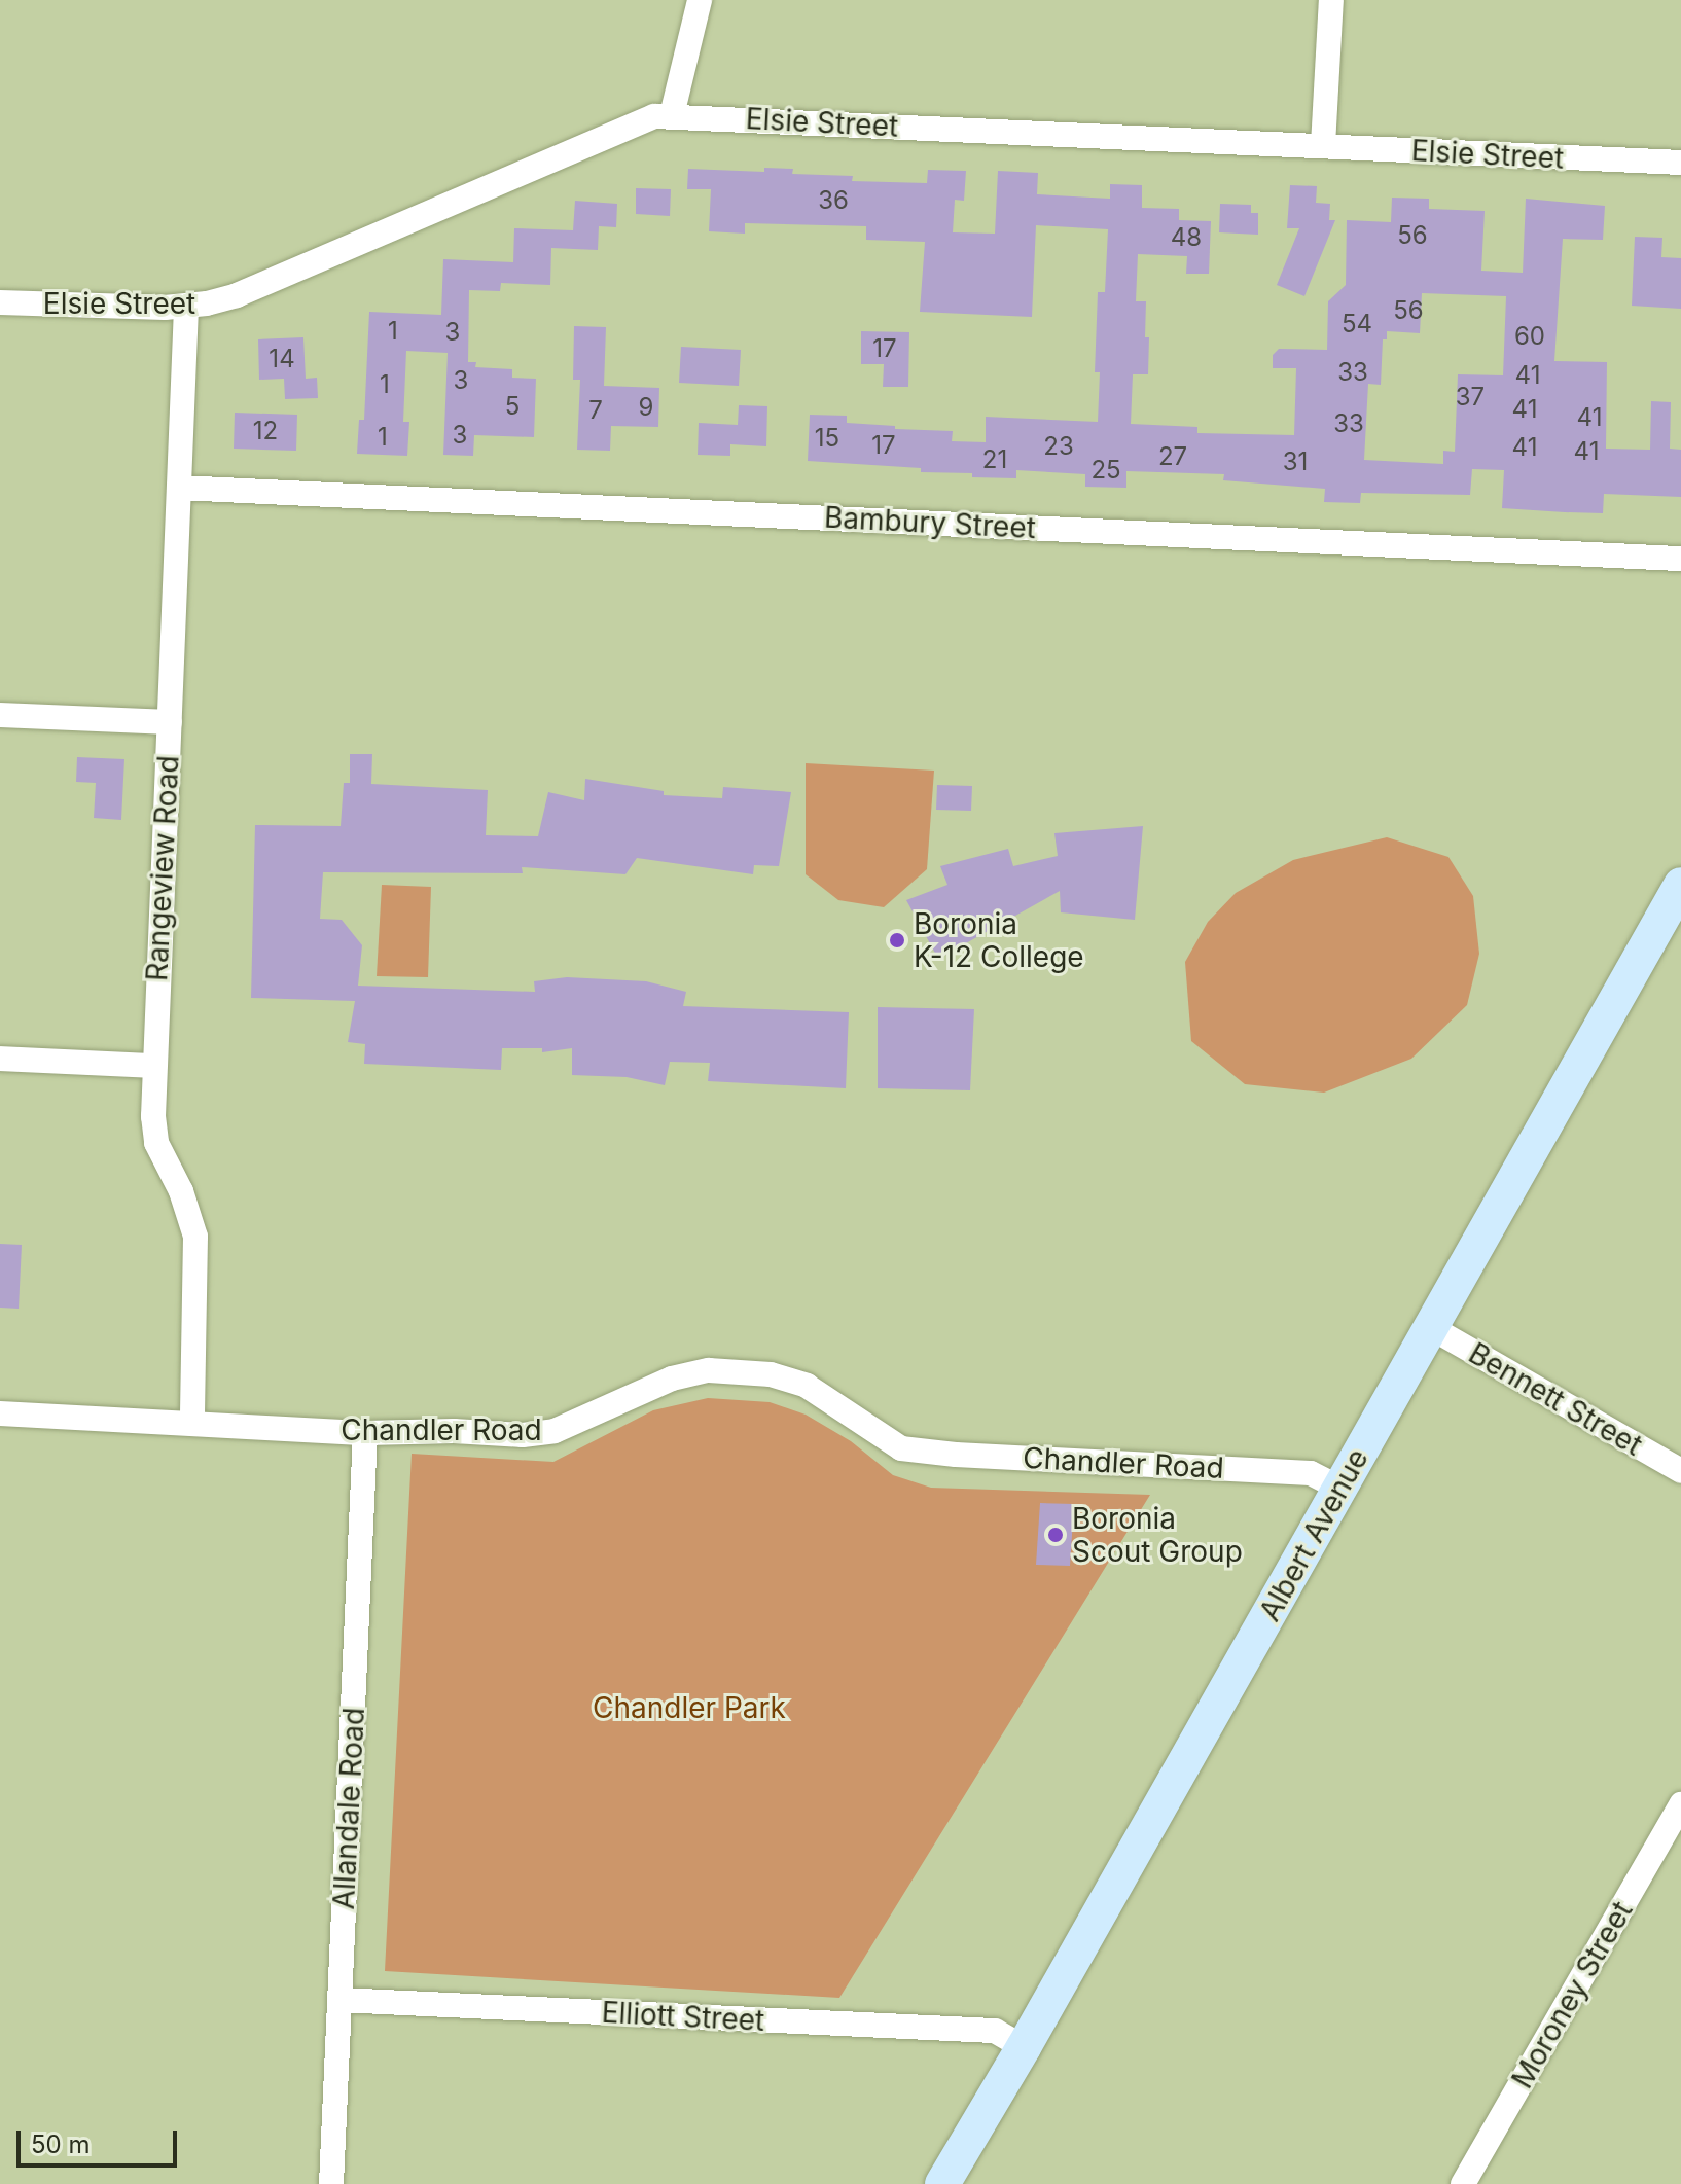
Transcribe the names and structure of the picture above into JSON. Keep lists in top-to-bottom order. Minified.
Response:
{"streets":{"main road":["Albert Avenue"],"street":["Elsie Street","Bambury Street","Rangeview Road","Bennett Street","Chandler Road","Allandale Road","Moroney Street","Elliott Street"]},"crossings":[["Elsie Street","Rangeview Road"],["Bambury Street","Rangeview Road"],["Rangeview Road","Chandler Road"],["Bennett Street","Albert Avenue"],["Chandler Road","Albert Avenue"],["Chandler Road","Allandale Road"],["Albert Avenue","Elliott Street"],["Allandale Road","Elliott Street"]],"parks":["Chandler Park"],"places":["Boronia K-12 College","Boronia Scout Group"],"house_numbers":["36","56","48","56","54","1","3","60","17","14","33","41","3","1","37","5","9","41","7","41","33","12","3","1","15","17","23","41","41","27","21","31","25"],"scale_bar":"50 m"}
